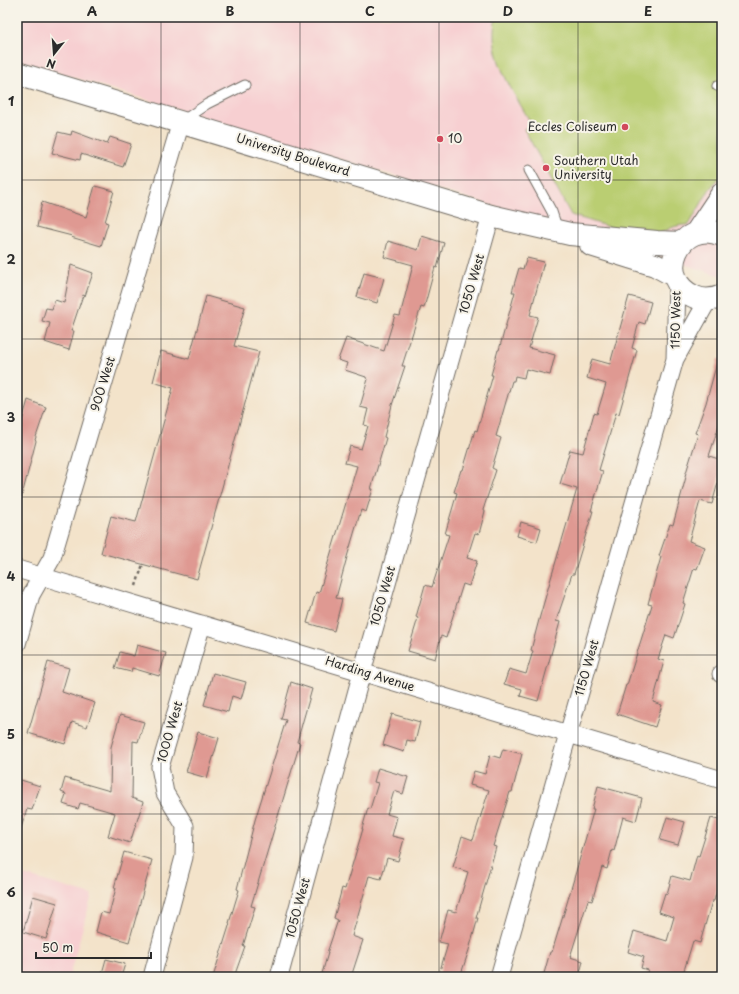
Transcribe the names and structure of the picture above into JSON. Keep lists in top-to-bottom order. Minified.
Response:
{"streets":{"main road":["University Boulevard"],"street":["1050 West","1150 West","900 West","Harding Avenue","1000 West"]},"crossings":[["University Boulevard","1050 West"],["University Boulevard","1150 West"],["University Boulevard","900 West"],["1050 West","Harding Avenue"],["1150 West","Harding Avenue"],["900 West","Harding Avenue"],["Harding Avenue","1000 West"]],"places":["Eccles Coliseum","10","Southern Utah University"],"scale_bar":"50 m","north":"bottom","grid":{"columns":["A","B","C","D","E"],"rows":["1","2","3","4","5","6"]}}
